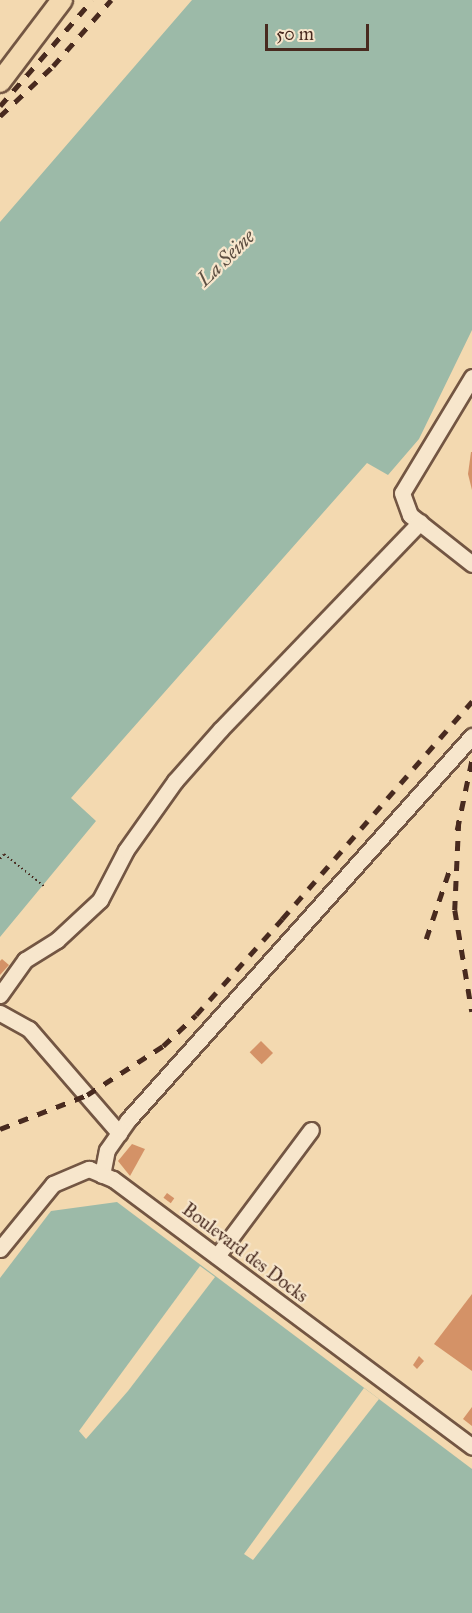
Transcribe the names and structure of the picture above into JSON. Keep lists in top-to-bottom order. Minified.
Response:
{"streets":{"street":["Boulevard des Docks"]},"water":["La Seine"],"scale_bar":"50 m"}
